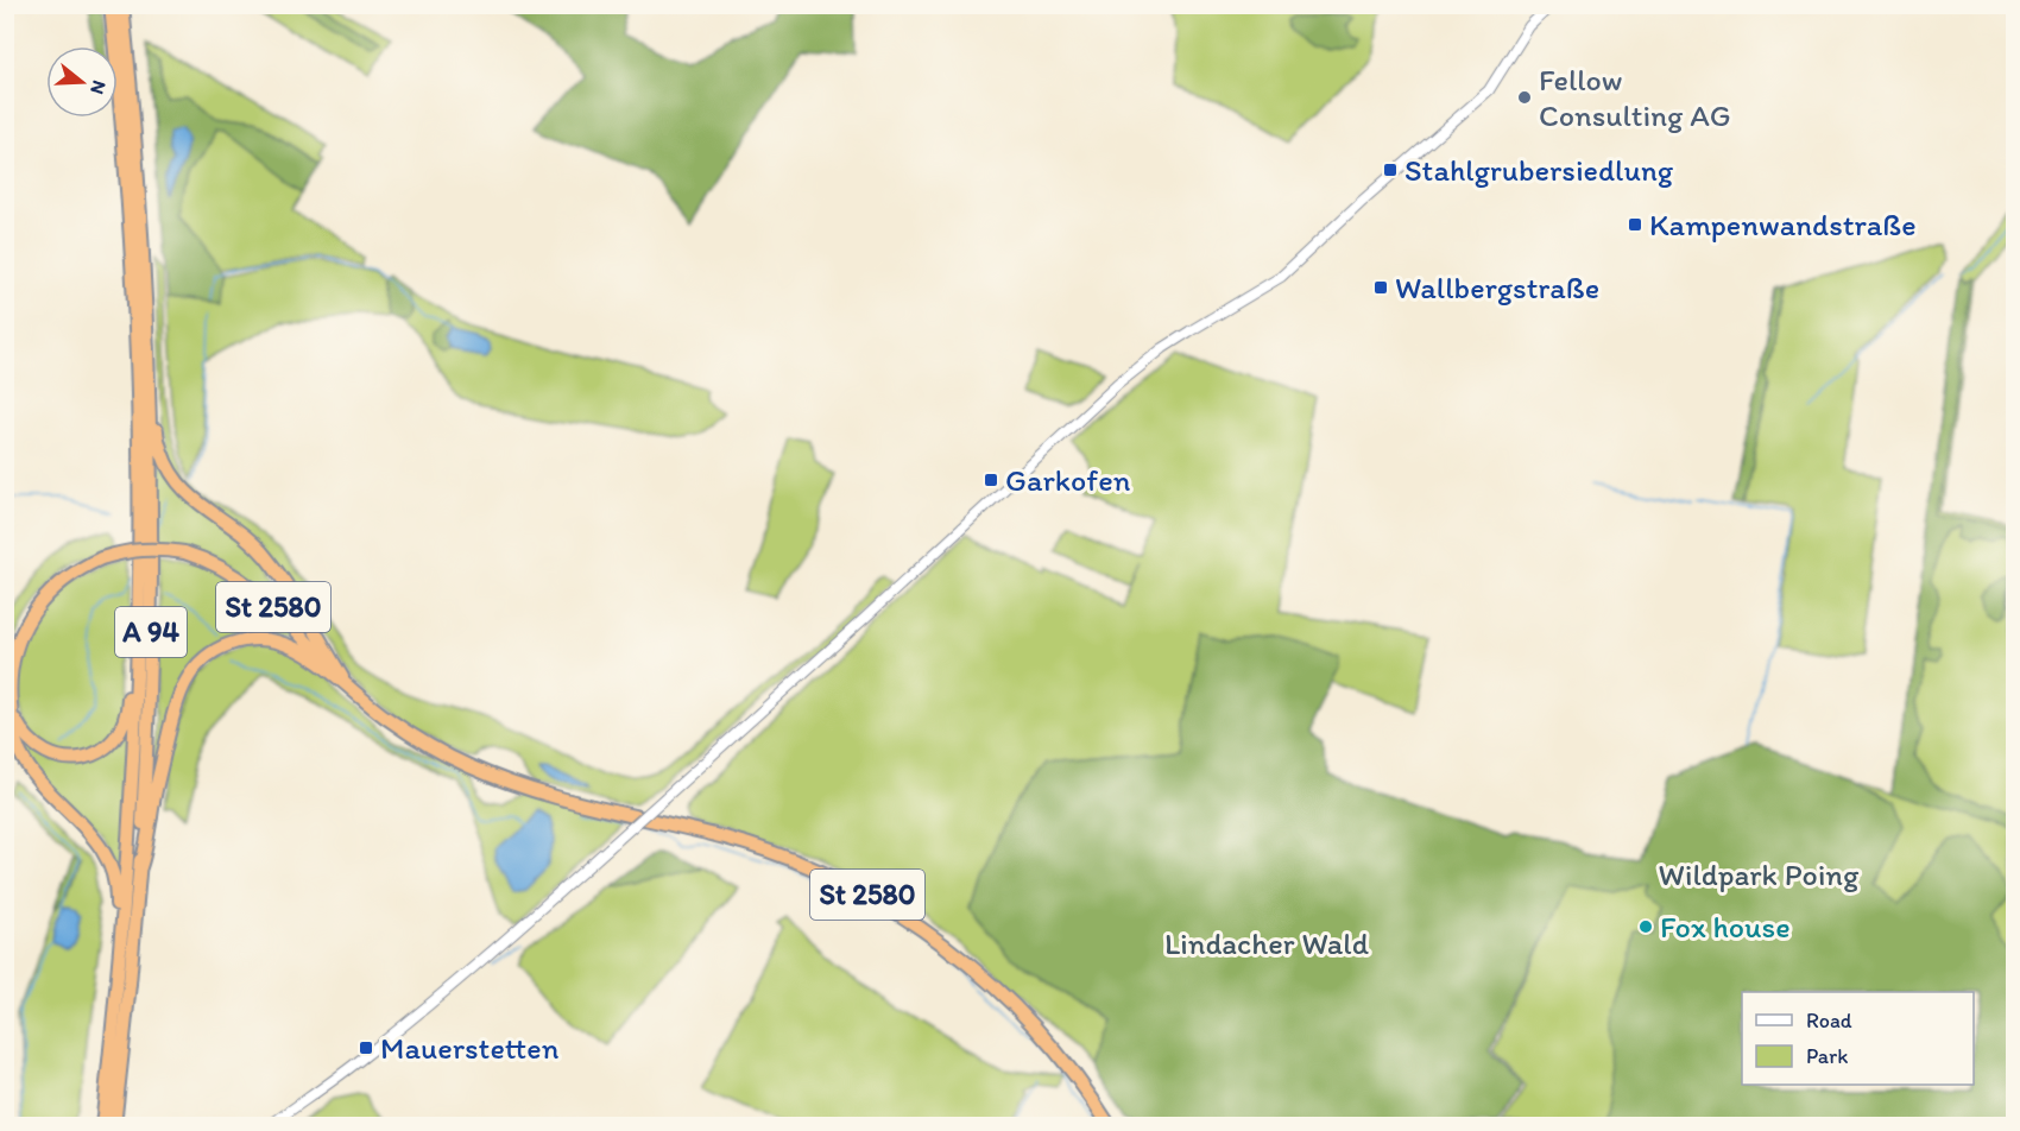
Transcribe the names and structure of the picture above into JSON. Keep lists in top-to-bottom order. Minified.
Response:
{"streets":{"highway":["St 2580","A 94"]},"parks":["Wildpark Poing","Lindacher Wald"],"places":{"other":["Fellow Consulting AG","Fox house"],"transit":["Stahlgrubersiedlung","Kampenwandstraße","Wallbergstraße","Garkofen","Mauerstetten"]},"legend":["Road","Park"],"north":"right"}
